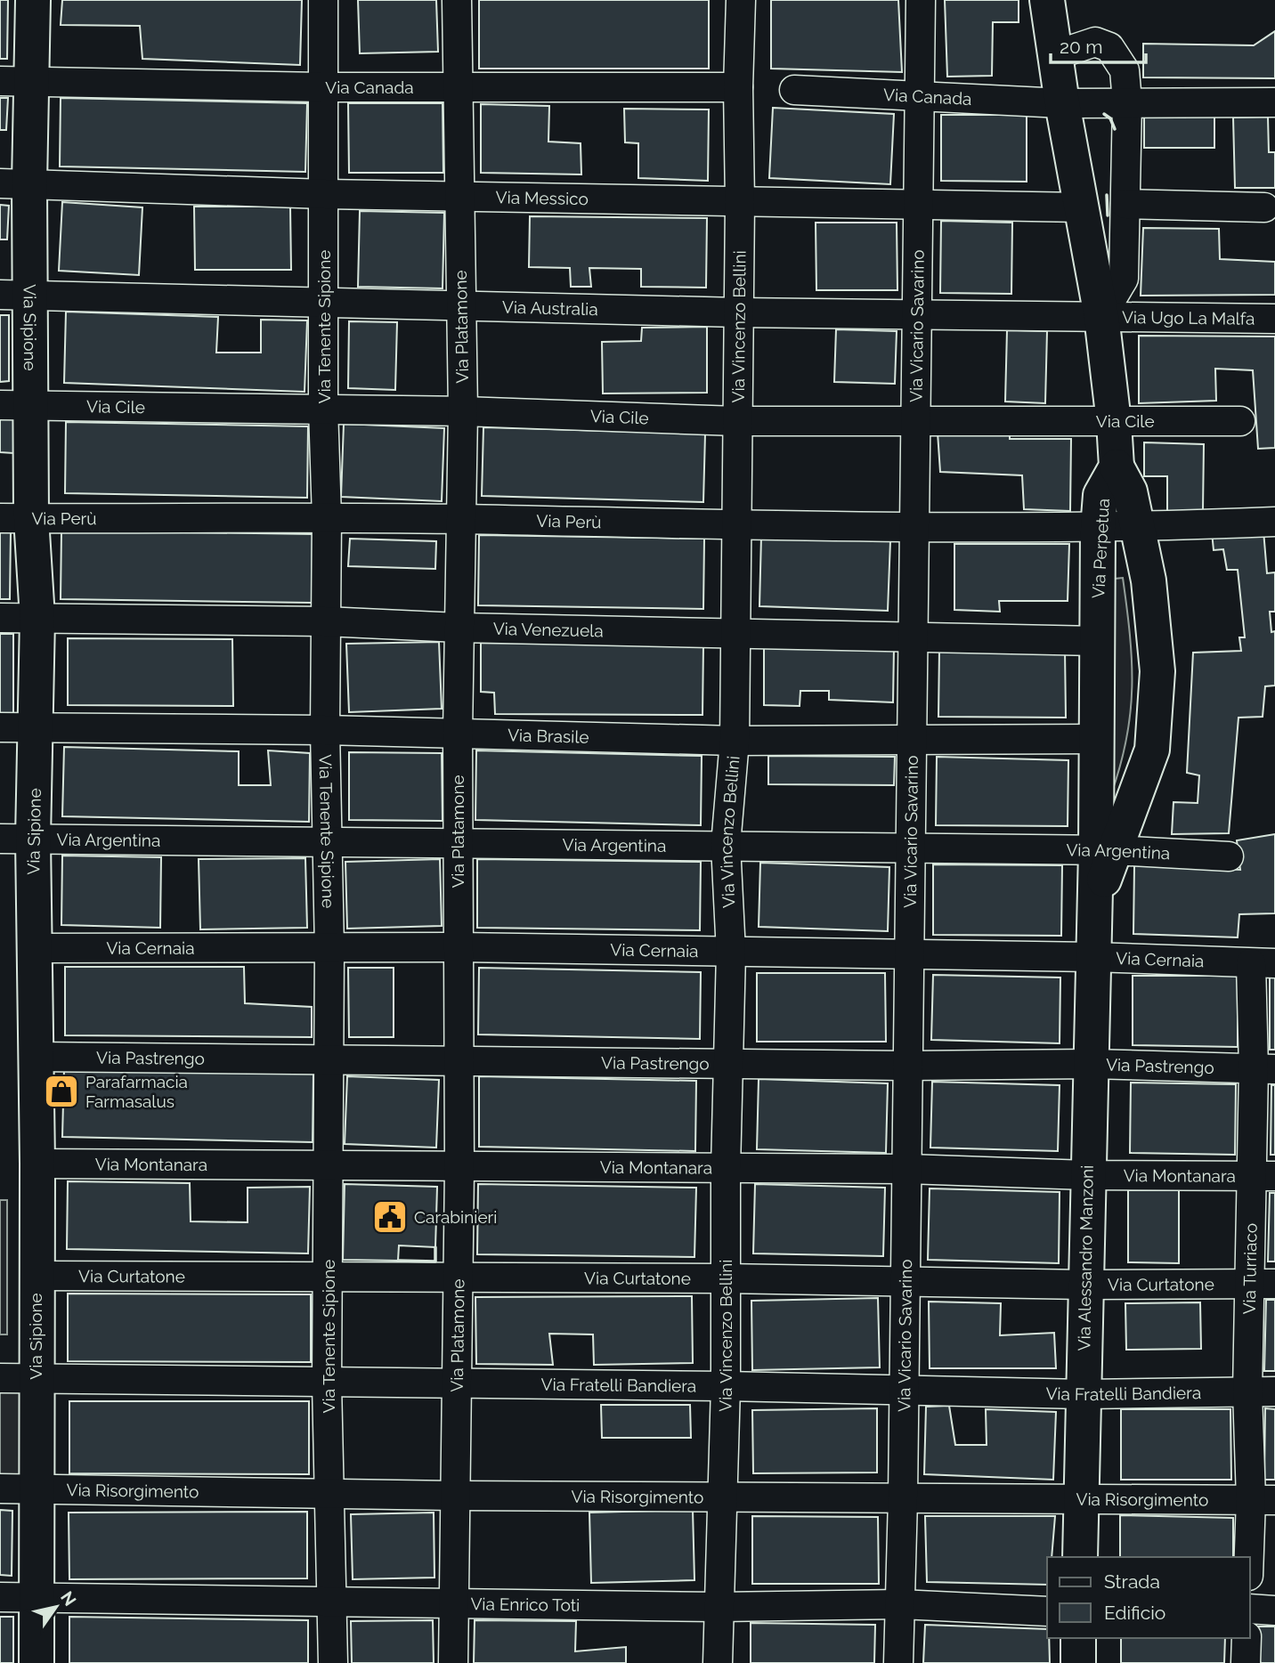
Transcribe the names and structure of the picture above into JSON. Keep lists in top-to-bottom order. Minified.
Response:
{"streets":{"street":["Via Canada","Via Messico","Via Australia","Via Ugo La Malfa","Via Sipione","Via Tenente Sipione","Via Platamone","Via Vincenzo Bellini","Via Vicario Savarino","Via Cile","Via Perù","Via Perpetua","Via Venezuela","Via Brasile","Via Argentina","Via Cernaia","Via Pastrengo","Via Montanara","Via Alessandro Manzoni","Via Turriaco","Via Curtatone","Via Fratelli Bandiera","Via Risorgimento","Via Enrico Toti"]},"crossings":[["Via Canada","Via Sipione"],["Via Canada","Via Tenente Sipione"],["Via Canada","Via Platamone"],["Via Canada","Via Vincenzo Bellini"],["Via Canada","Via Vicario Savarino"],["Via Messico","Via Sipione"],["Via Messico","Via Tenente Sipione"],["Via Messico","Via Platamone"],["Via Messico","Via Vincenzo Bellini"],["Via Messico","Via Vicario Savarino"],["Via Australia","Via Ugo La Malfa"],["Via Australia","Via Sipione"],["Via Australia","Via Tenente Sipione"],["Via Australia","Via Platamone"],["Via Australia","Via Vincenzo Bellini"],["Via Australia","Via Vicario Savarino"],["Via Sipione","Via Cile"],["Via Sipione","Via Perù"],["Via Sipione","Via Venezuela"],["Via Sipione","Via Brasile"],["Via Sipione","Via Argentina"],["Via Sipione","Via Cernaia"],["Via Sipione","Via Pastrengo"],["Via Sipione","Via Montanara"],["Via Sipione","Via Curtatone"],["Via Sipione","Via Fratelli Bandiera"],["Via Sipione","Via Risorgimento"],["Via Sipione","Via Enrico Toti"],["Via Tenente Sipione","Via Cile"],["Via Tenente Sipione","Via Perù"],["Via Tenente Sipione","Via Venezuela"],["Via Tenente Sipione","Via Brasile"],["Via Tenente Sipione","Via Argentina"],["Via Tenente Sipione","Via Cernaia"],["Via Tenente Sipione","Via Pastrengo"],["Via Tenente Sipione","Via Montanara"],["Via Tenente Sipione","Via Curtatone"],["Via Tenente Sipione","Via Fratelli Bandiera"],["Via Tenente Sipione","Via Risorgimento"],["Via Tenente Sipione","Via Enrico Toti"],["Via Platamone","Via Cile"],["Via Platamone","Via Perù"],["Via Platamone","Via Venezuela"],["Via Platamone","Via Brasile"],["Via Platamone","Via Argentina"],["Via Platamone","Via Cernaia"],["Via Platamone","Via Pastrengo"],["Via Platamone","Via Montanara"],["Via Platamone","Via Curtatone"],["Via Platamone","Via Fratelli Bandiera"],["Via Platamone","Via Risorgimento"],["Via Platamone","Via Enrico Toti"],["Via Vincenzo Bellini","Via Cile"],["Via Vincenzo Bellini","Via Perù"],["Via Vincenzo Bellini","Via Venezuela"],["Via Vincenzo Bellini","Via Brasile"],["Via Vincenzo Bellini","Via Argentina"],["Via Vincenzo Bellini","Via Cernaia"],["Via Vincenzo Bellini","Via Pastrengo"],["Via Vincenzo Bellini","Via Montanara"],["Via Vincenzo Bellini","Via Curtatone"],["Via Vincenzo Bellini","Via Fratelli Bandiera"],["Via Vincenzo Bellini","Via Risorgimento"],["Via Vincenzo Bellini","Via Enrico Toti"],["Via Vicario Savarino","Via Cile"],["Via Vicario Savarino","Via Perù"],["Via Vicario Savarino","Via Venezuela"],["Via Vicario Savarino","Via Brasile"],["Via Vicario Savarino","Via Argentina"],["Via Vicario Savarino","Via Cernaia"],["Via Vicario Savarino","Via Pastrengo"],["Via Vicario Savarino","Via Montanara"],["Via Vicario Savarino","Via Curtatone"],["Via Vicario Savarino","Via Fratelli Bandiera"],["Via Vicario Savarino","Via Risorgimento"],["Via Vicario Savarino","Via Enrico Toti"],["Via Perù","Via Perpetua"],["Via Perpetua","Via Venezuela"],["Via Perpetua","Via Brasile"],["Via Perpetua","Via Argentina"],["Via Cernaia","Via Alessandro Manzoni"],["Via Cernaia","Via Turriaco"],["Via Pastrengo","Via Alessandro Manzoni"],["Via Pastrengo","Via Turriaco"],["Via Montanara","Via Alessandro Manzoni"],["Via Montanara","Via Turriaco"],["Via Alessandro Manzoni","Via Curtatone"],["Via Alessandro Manzoni","Via Fratelli Bandiera"],["Via Alessandro Manzoni","Via Risorgimento"],["Via Turriaco","Via Curtatone"],["Via Turriaco","Via Fratelli Bandiera"],["Via Turriaco","Via Risorgimento"]],"places":{"shop":["Parafarmacia Farmasalus"],"public building":["Carabinieri"]},"legend":["Strada","Edificio"],"scale_bar":"20 m","north":"top right"}
